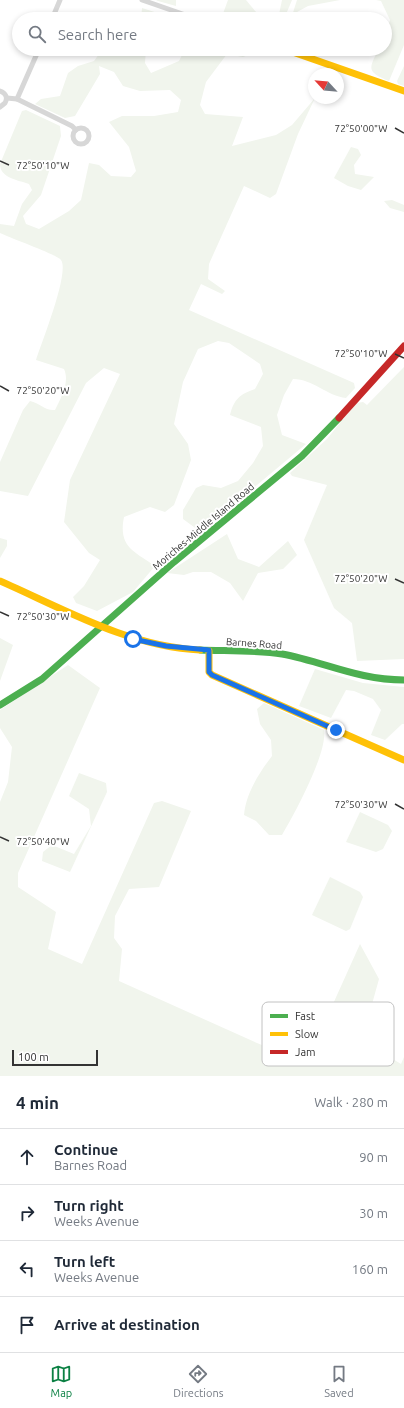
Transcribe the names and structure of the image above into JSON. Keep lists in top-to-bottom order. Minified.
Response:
{"streets":{"street":["Moriches-Middle Island Road","Barnes Road"]},"crossings":[["Moriches-Middle Island Road","Barnes Road"]],"legend":["Fast","Slow","Jam"],"scale_bar":"100 m","north":"top left","page":{"search":"Search here","scale":"100 m","heading":["4 min","Walk · 280 m"],"list":[["Continue","Barnes Road","90 m"],["Turn right","Weeks Avenue","30 m"],["Turn left","Weeks Avenue","160 m"],"Arrive at destination"],"nav":["Map","Directions","Saved"]},"coordinates":["72°50'00\"W","72°50'10\"W","72°50'20\"W","72°50'30\"W","72°50'40\"W"]}
